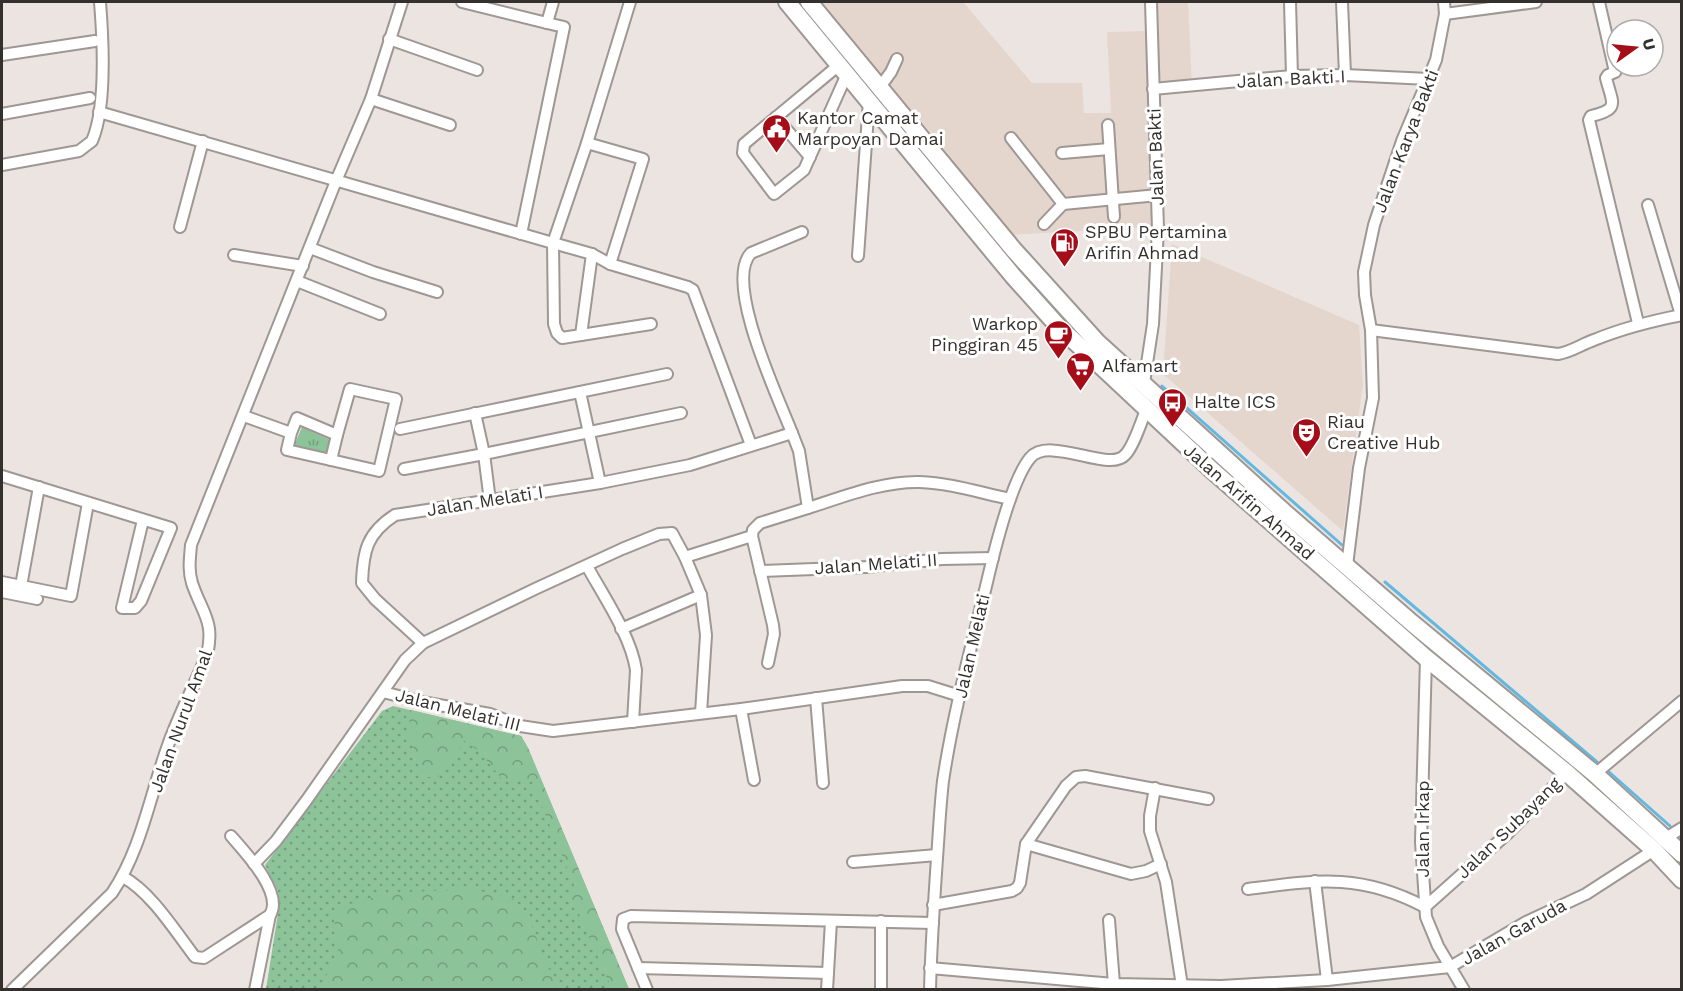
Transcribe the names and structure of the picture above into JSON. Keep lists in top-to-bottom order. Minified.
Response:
{"streets":{"main road":["Jalan Arifin Ahmad"],"street":["Jalan Bakti I","Jalan Karya Bakti","Jalan Bakti","Jalan Melati I","Jalan Melati II","Jalan Melati","Jalan Melati III","Jalan Nurul Amal","Jalan Subayang","Jalan Irkap","Jalan Garuda"]},"crossings":[["Jalan Bakti I","Jalan Karya Bakti"],["Jalan Bakti I","Jalan Bakti"],["Jalan Karya Bakti","Jalan Arifin Ahmad"],["Jalan Bakti","Jalan Arifin Ahmad"],["Jalan Arifin Ahmad","Jalan Melati"],["Jalan Arifin Ahmad","Jalan Subayang"],["Jalan Arifin Ahmad","Jalan Irkap"],["Jalan Arifin Ahmad","Jalan Garuda"],["Jalan Melati II","Jalan Melati"],["Jalan Melati","Jalan Melati III"],["Jalan Melati","Jalan Garuda"],["Jalan Subayang","Jalan Irkap"],["Jalan Irkap","Jalan Garuda"]],"places":{"public building":["Kantor Camat Marpoyan Damai"],"fuel station":["SPBU Pertamina Arifin Ahmad"],"cafe":["Warkop Pinggiran 45"],"supermarket":["Alfamart"],"bus stop":["Halte ICS"],"theatre":["Riau Creative Hub"]},"north":"right"}
